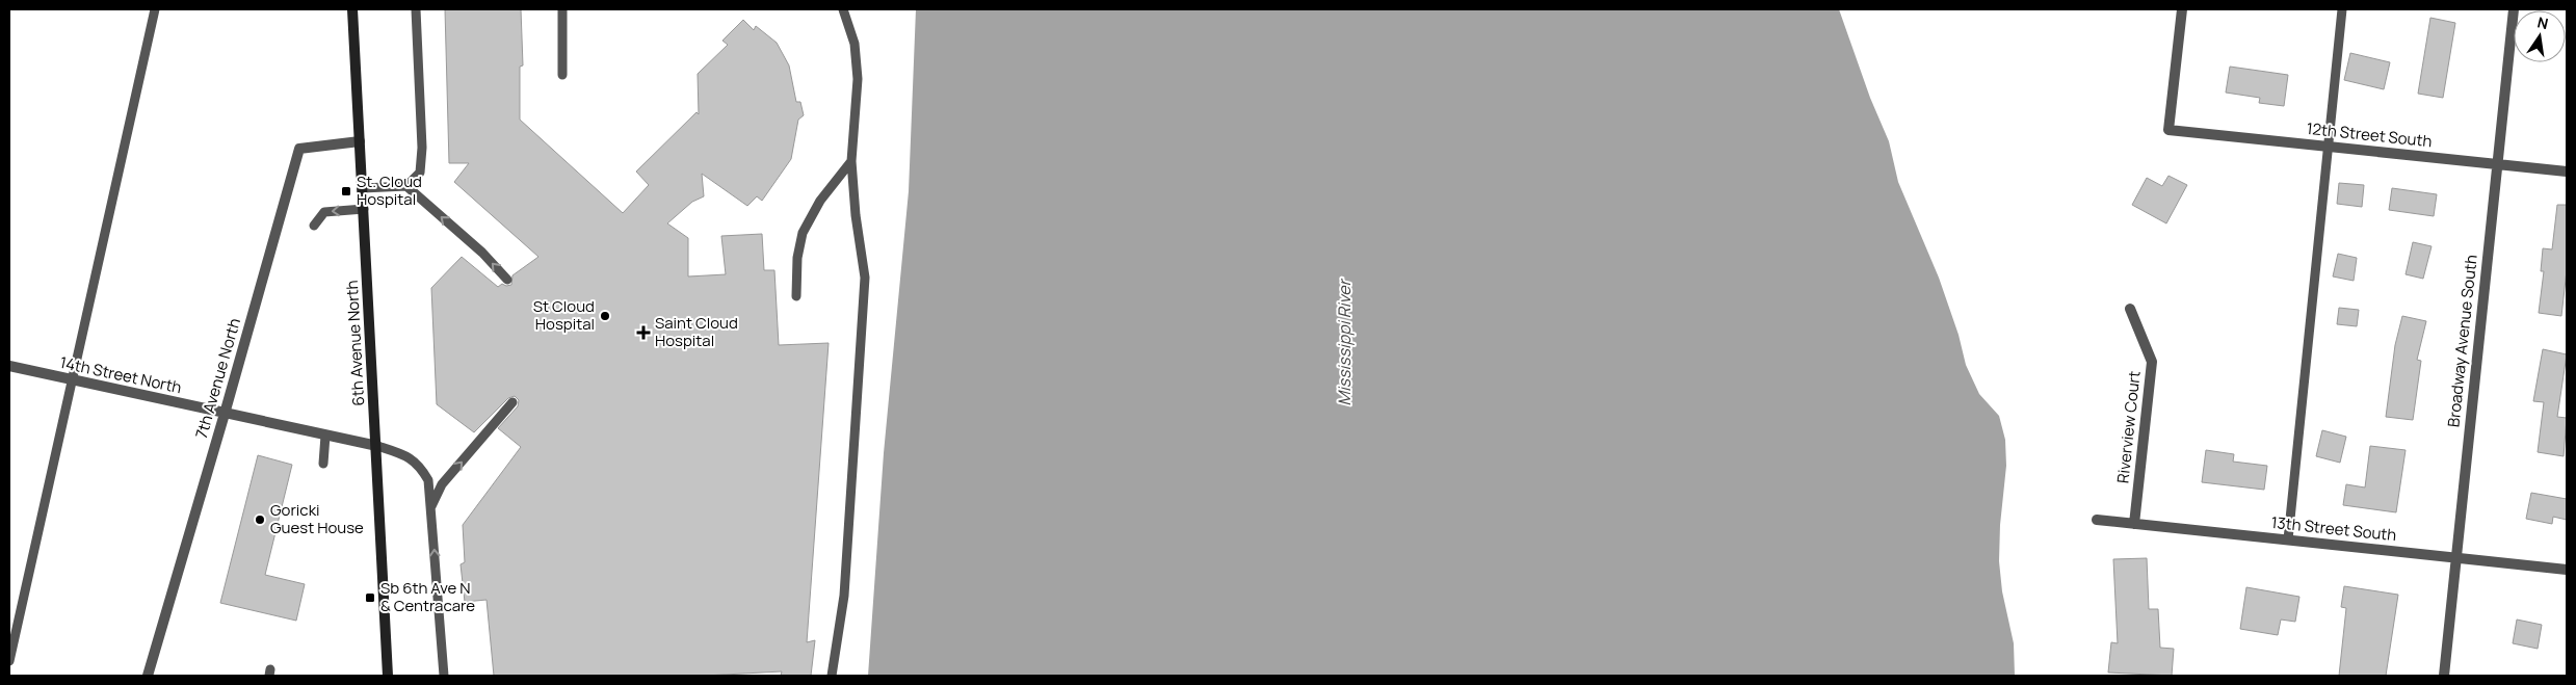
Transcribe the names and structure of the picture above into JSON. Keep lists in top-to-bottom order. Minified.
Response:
{"streets":{"street":["12th Street South","Broadway Avenue South","6th Avenue North","14th Street North","7th Avenue North","Riverview Court","13th Street South"]},"crossings":[["12th Street South","Broadway Avenue South"],["Broadway Avenue South","13th Street South"],["6th Avenue North","14th Street North"],["6th Avenue North","7th Avenue North"],["14th Street North","7th Avenue North"],["Riverview Court","13th Street South"]],"water":["Mississippi River"],"places":{"transit":["St. Cloud Hospital","Sb 6th Ave N & Centracare"],"other":["St Cloud Hospital","Goricki Guest House"],"health":["Saint Cloud Hospital"]},"north":"top"}
